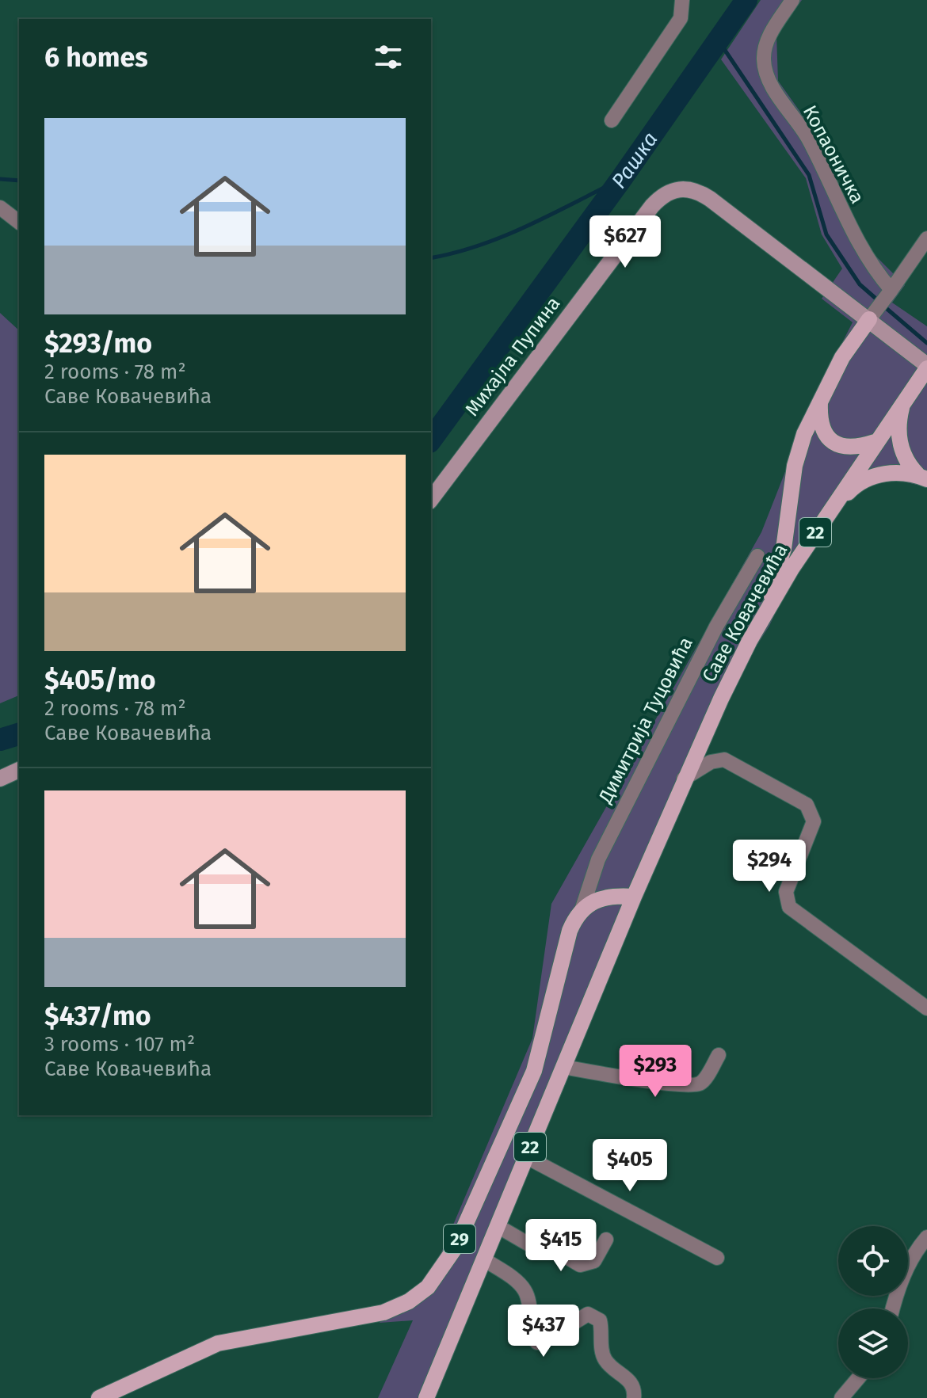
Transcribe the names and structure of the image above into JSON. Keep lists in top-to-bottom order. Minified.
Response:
{"streets":{"main road":["22","Саве Ковачевића","Димитрија Туцовића","29"],"street":["Копаоничка","Михајла Пупина"]},"crossings":[["Копаоничка","Михајла Пупина"],["Михајла Пупина","Саве Ковачевића"]],"water":["Рашка"],"page":{"heading":"6 homes","list":[{"name":"$293/mo","note":"2 rooms · 78 m² · Саве Ковачевића"},{"name":"$405/mo","note":"2 rooms · 78 m² · Саве Ковачевића"},{"name":"$437/mo","note":"3 rooms · 107 m² · Саве Ковачевића"}],"price":["$627","$294","$293","$405","$415","$437"]}}
